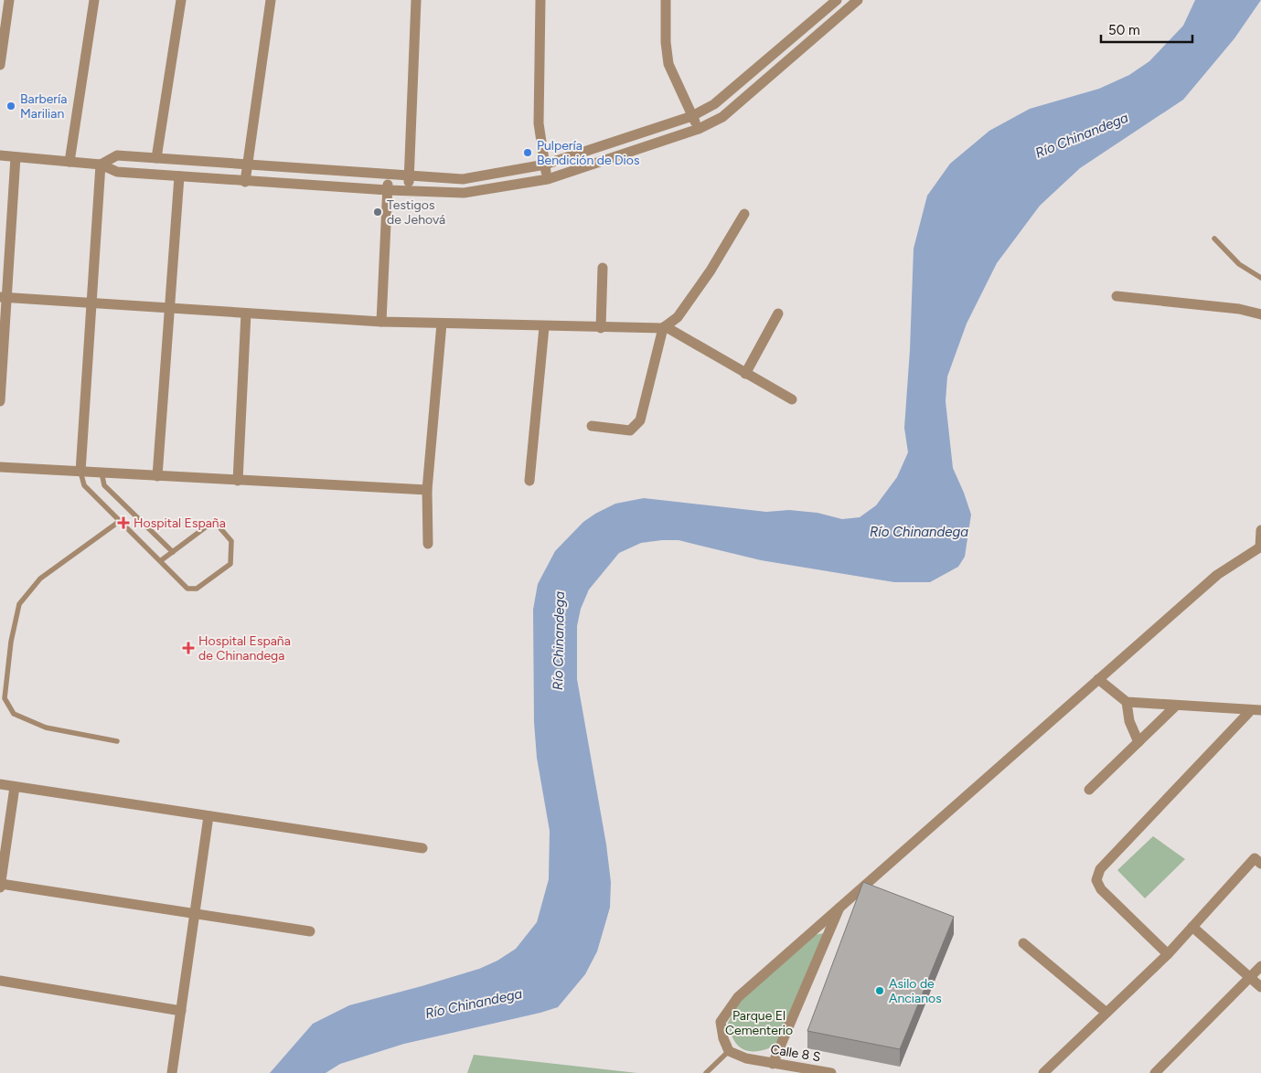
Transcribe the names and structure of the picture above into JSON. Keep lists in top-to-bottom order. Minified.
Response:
{"streets":{"street":["Calle 8 S"]},"water":["Río Chinandega"],"parks":["Parque El Cementerio"],"places":{"other":["Barbería Marilian","Pulpería Bendición de Dios","Testigos de Jehová","Asilo de Ancianos"],"health":["Hospital España","Hospital España de Chinandega"]},"scale_bar":"50 m"}
